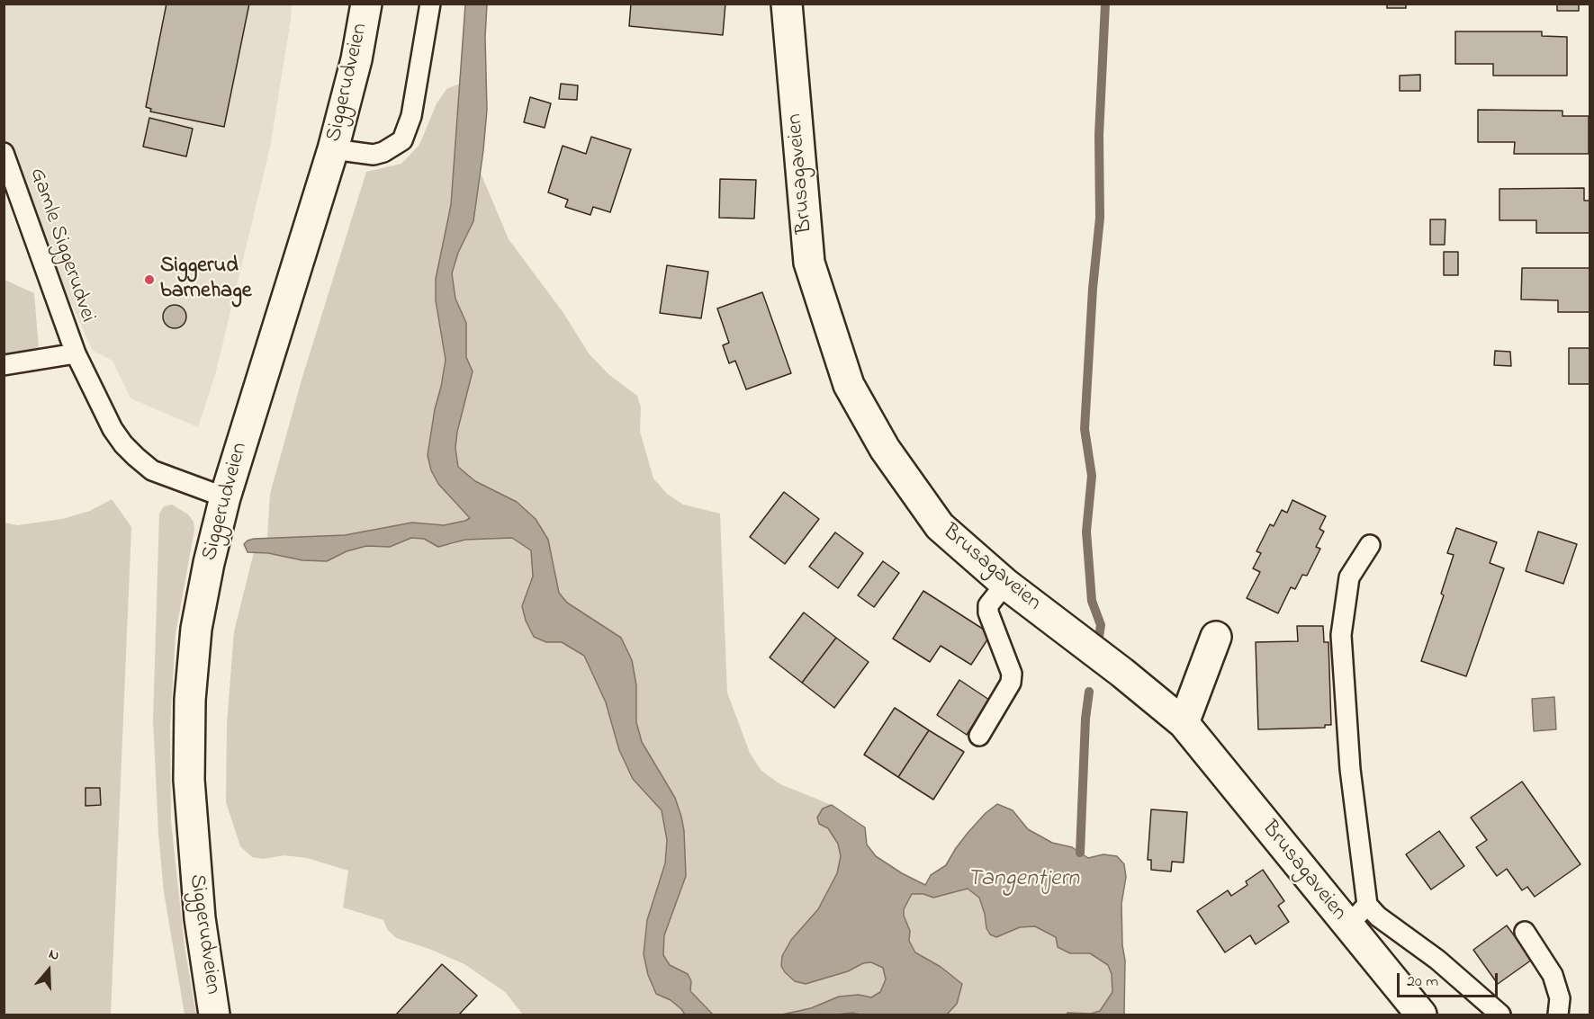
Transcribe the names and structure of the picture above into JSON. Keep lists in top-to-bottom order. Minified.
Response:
{"streets":{"street":["Siggerudveien","Brusagaveien"],"lane":["Gamle Siggerudvei"]},"crossings":[["Siggerudveien","Gamle Siggerudvei"]],"water":["Tangentjern"],"places":["Siggerud barnehage"],"scale_bar":"20 m","north":"top"}
